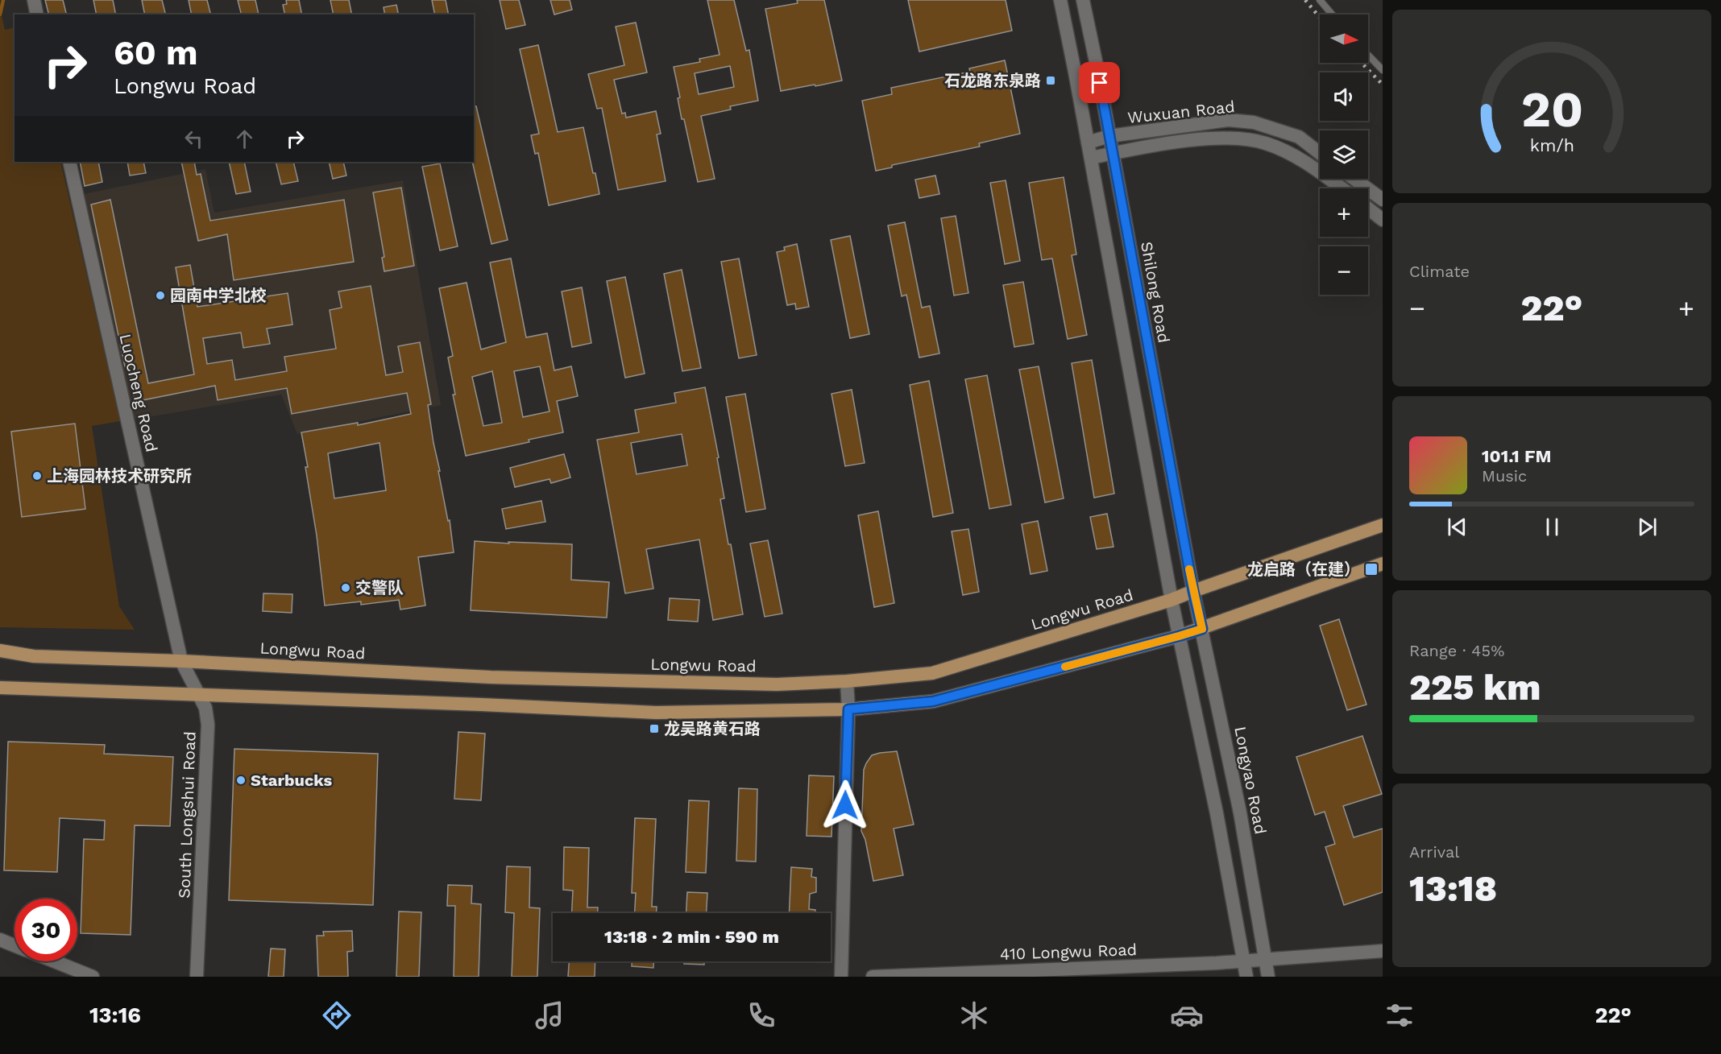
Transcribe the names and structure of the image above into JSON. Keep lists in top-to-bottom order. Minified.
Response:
{"streets":{"main road":["Wuxuan Road","Shilong Road","Luocheng Road","Longwu Road","Longyao Road","South Longshui Road","410 Longwu Road"]},"crossings":[["Wuxuan Road","Shilong Road"],["Shilong Road","Longwu Road"],["Shilong Road","Longyao Road"],["Luocheng Road","Longwu Road"],["Luocheng Road","South Longshui Road"],["Longwu Road","Longyao Road"],["Longwu Road","South Longshui Road"],["Longyao Road","410 Longwu Road"]],"places":{"transit":["石龙路东泉路","龙启路（在建）","龙吴路黄石路"],"other":["园南中学北校","上海园林技术研究所","交警队","Starbucks"]},"north":"right","page":{"map_buttons":["+","−"],"turn":["60 m","Longwu Road"],"tile":["Climate",["Range · 45%","225 km"],["Arrival","13:18"]],"heat":["−","22°","+"],"song":["101.1 FM","Music"],"limit":"30","trip":"13:18 · 2 min · 590 m","tabs":["13:16","22°"],"gauge":["20","km/h"]}}
